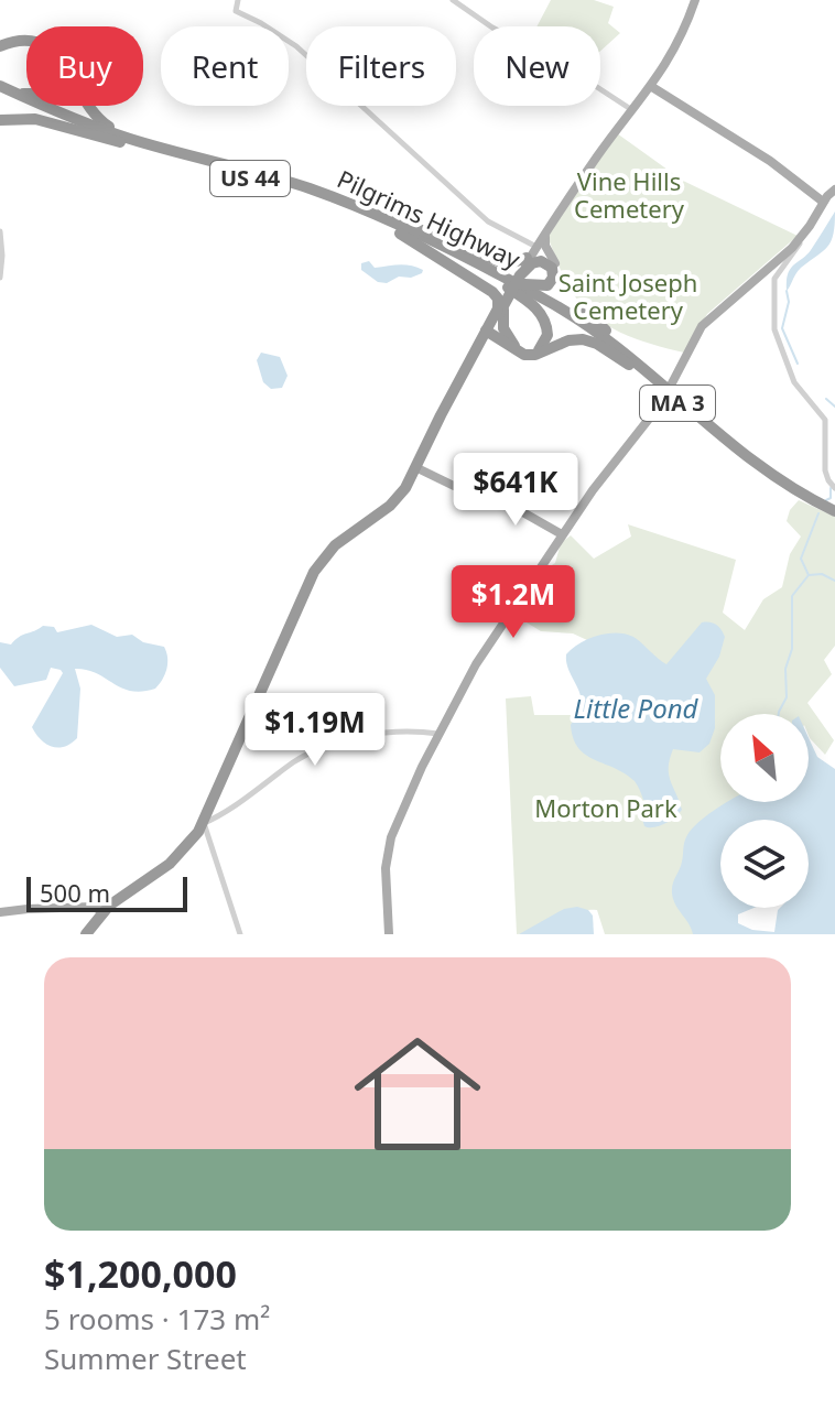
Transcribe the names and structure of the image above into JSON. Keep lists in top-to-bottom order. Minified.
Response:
{"streets":{"highway":["US 44","Pilgrims Highway","MA 3"]},"crossings":[["US 44","Pilgrims Highway"]],"water":["Little Pond"],"parks":["Vine Hills Cemetery","Saint Joseph Cemetery","Morton Park"],"scale_bar":"500 m","north":"top left","page":{"chip":["Buy","Rent","Filters","New"],"price":["$641K","$1.2M","$1.19M"],"scale":"500 m","list":[{"name":"$1,200,000","note":"5 rooms · 173 m² · Summer Street"}]}}
